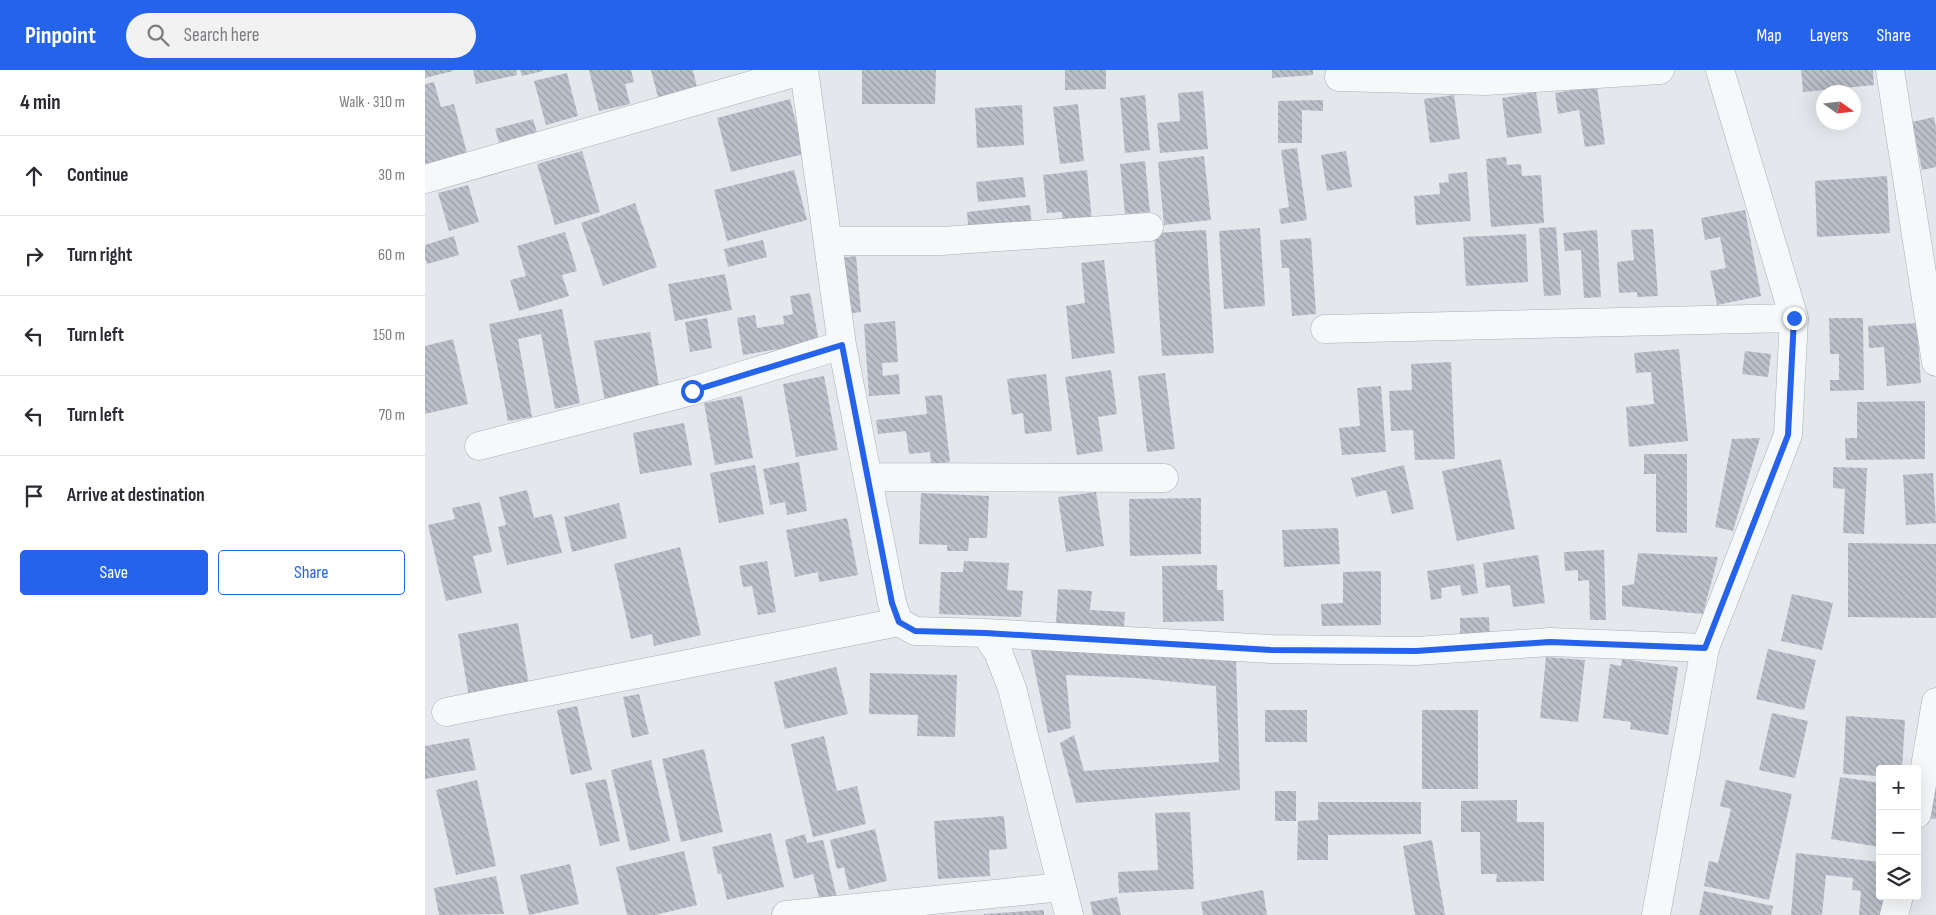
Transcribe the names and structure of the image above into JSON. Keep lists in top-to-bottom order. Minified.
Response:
{"north":"right","page":{"header":"Pinpoint","search":"Search here","nav":["Map","Layers","Share"],"heading":["4 min","Walk · 310 m"],"list":[["Continue","30 m"],["Turn right","60 m"],["Turn left","150 m"],["Turn left","70 m"],"Arrive at destination"],"buttons":["Save","Share"],"map_buttons":["+","−"]}}
